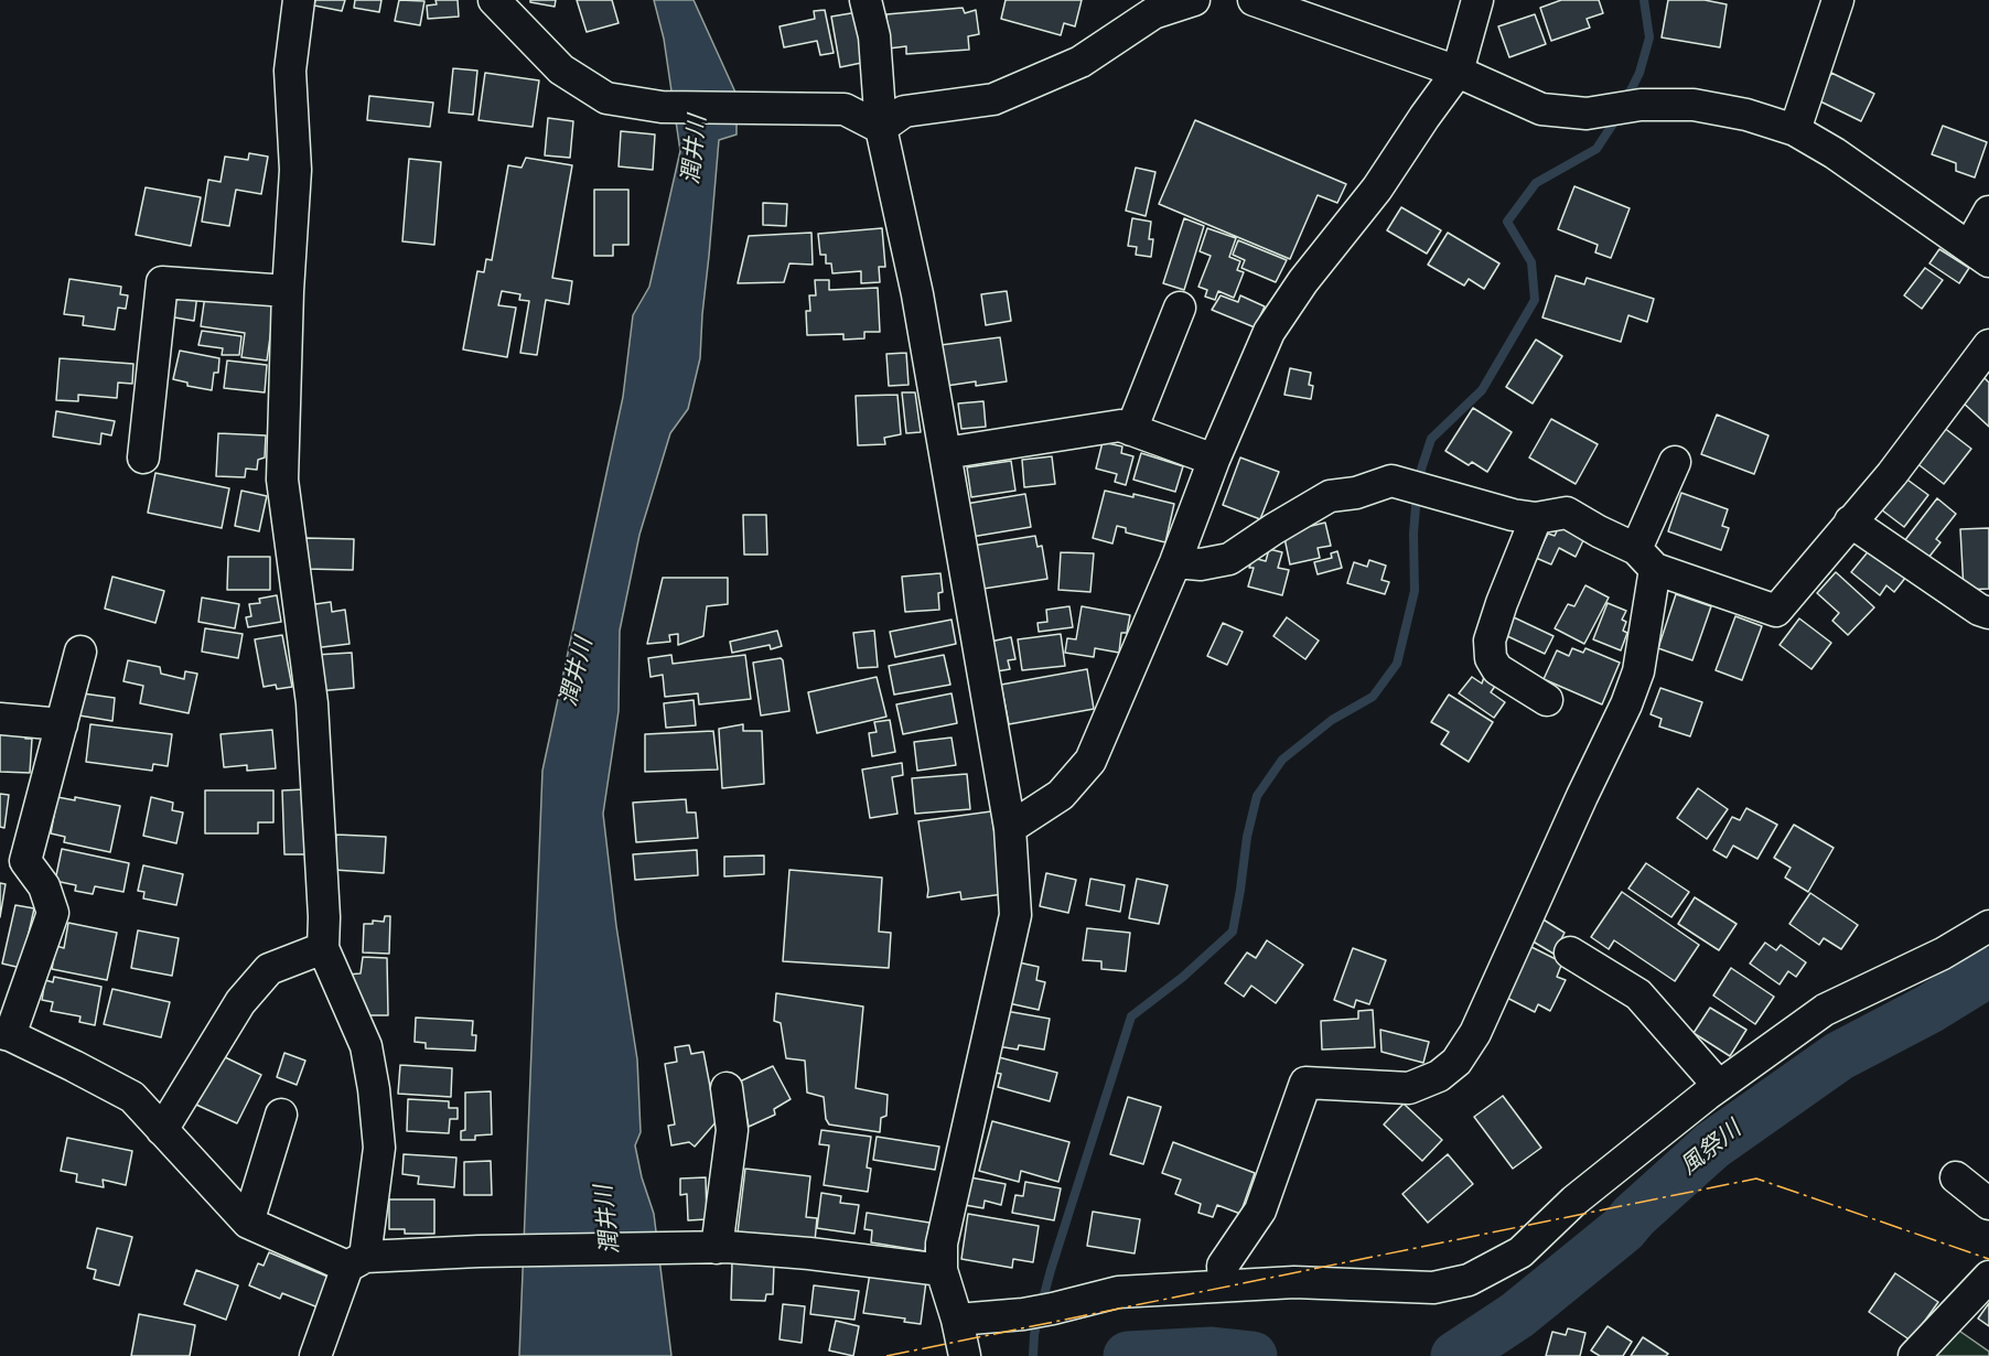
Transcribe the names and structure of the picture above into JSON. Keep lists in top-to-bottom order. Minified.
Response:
{"water":["潤井川","風祭川"]}
